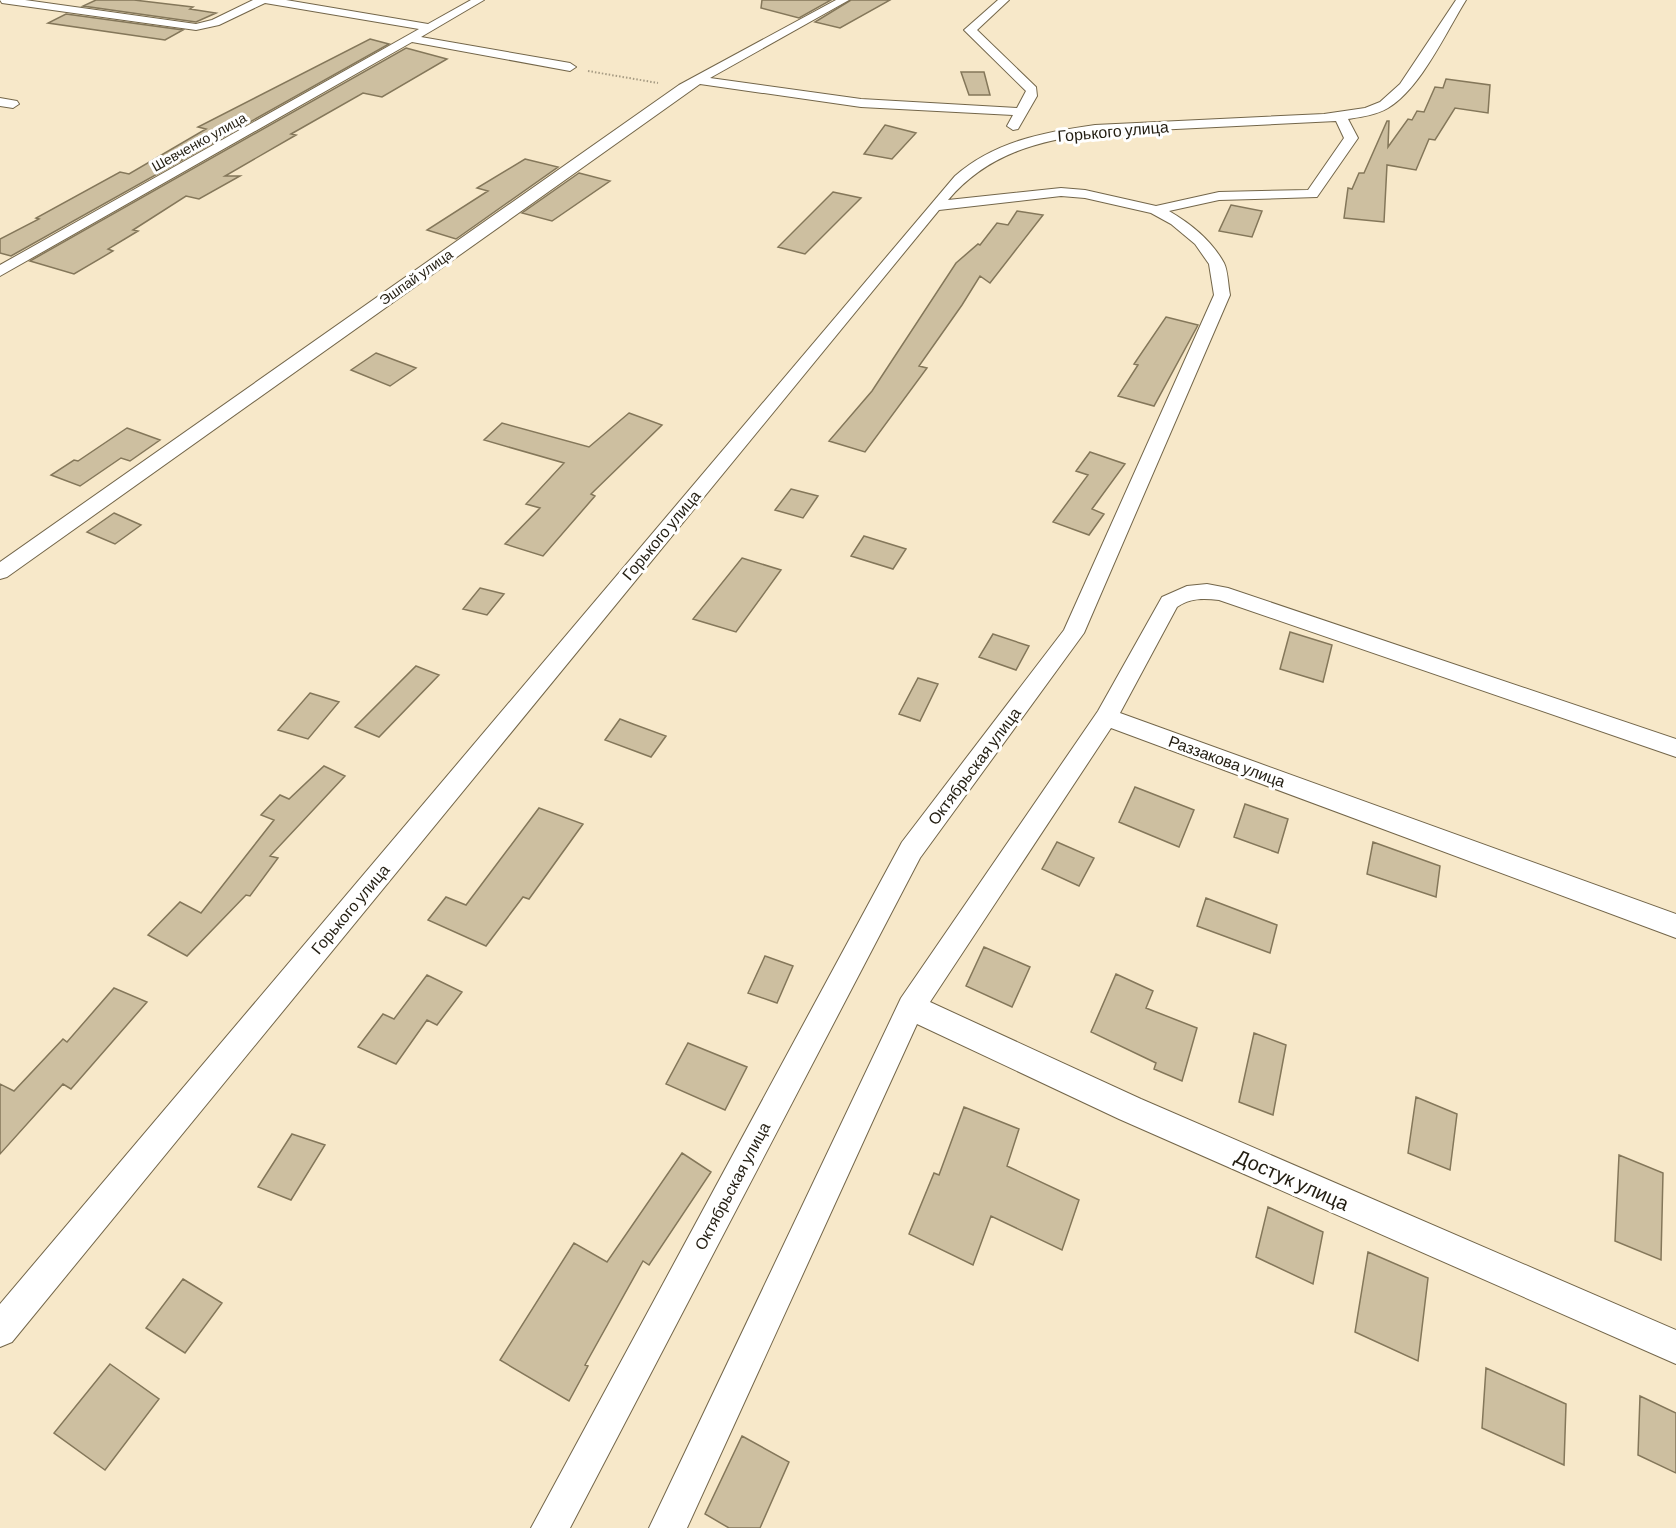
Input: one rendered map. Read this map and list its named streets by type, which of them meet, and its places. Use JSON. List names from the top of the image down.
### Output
{
  "streets": {
    "street": [
      "Горького улица",
      "Шевченко улица",
      "Эшпай улица",
      "Раззакова улица",
      "Октябрьская улица",
      "Достук улица"
    ]
  },
  "crossings": [
    ["Горького улица", "Октябрьская улица"]
  ]
}
